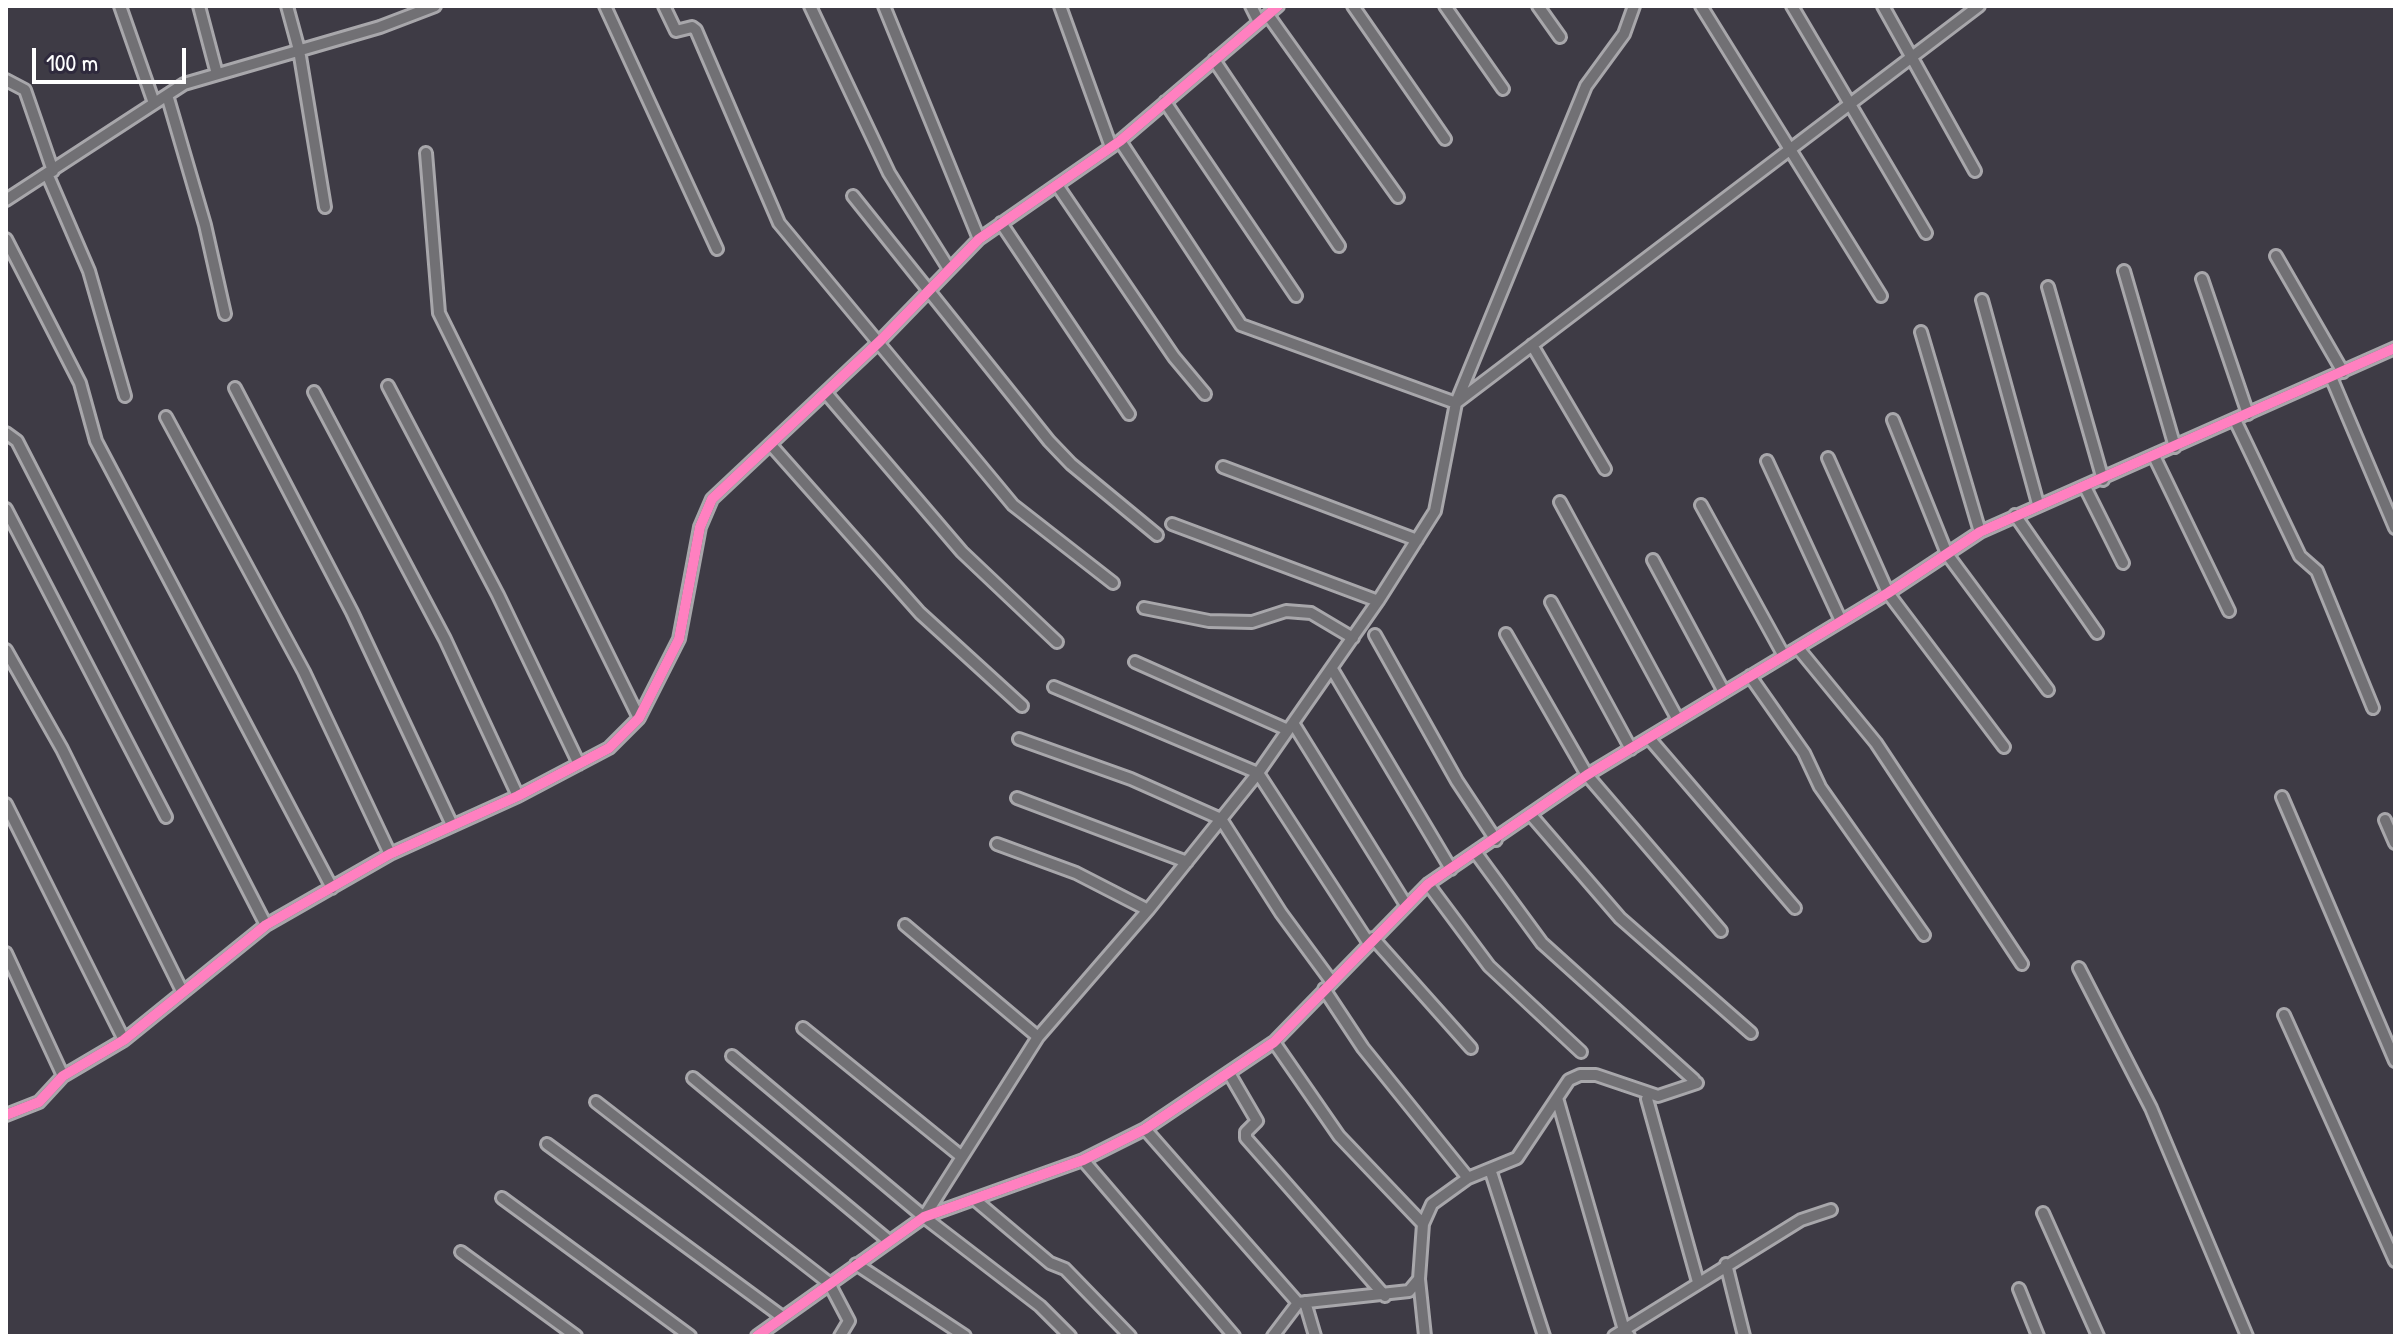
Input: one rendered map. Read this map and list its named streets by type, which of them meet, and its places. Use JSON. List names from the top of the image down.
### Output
{
  "scale_bar": "100 m"
}
